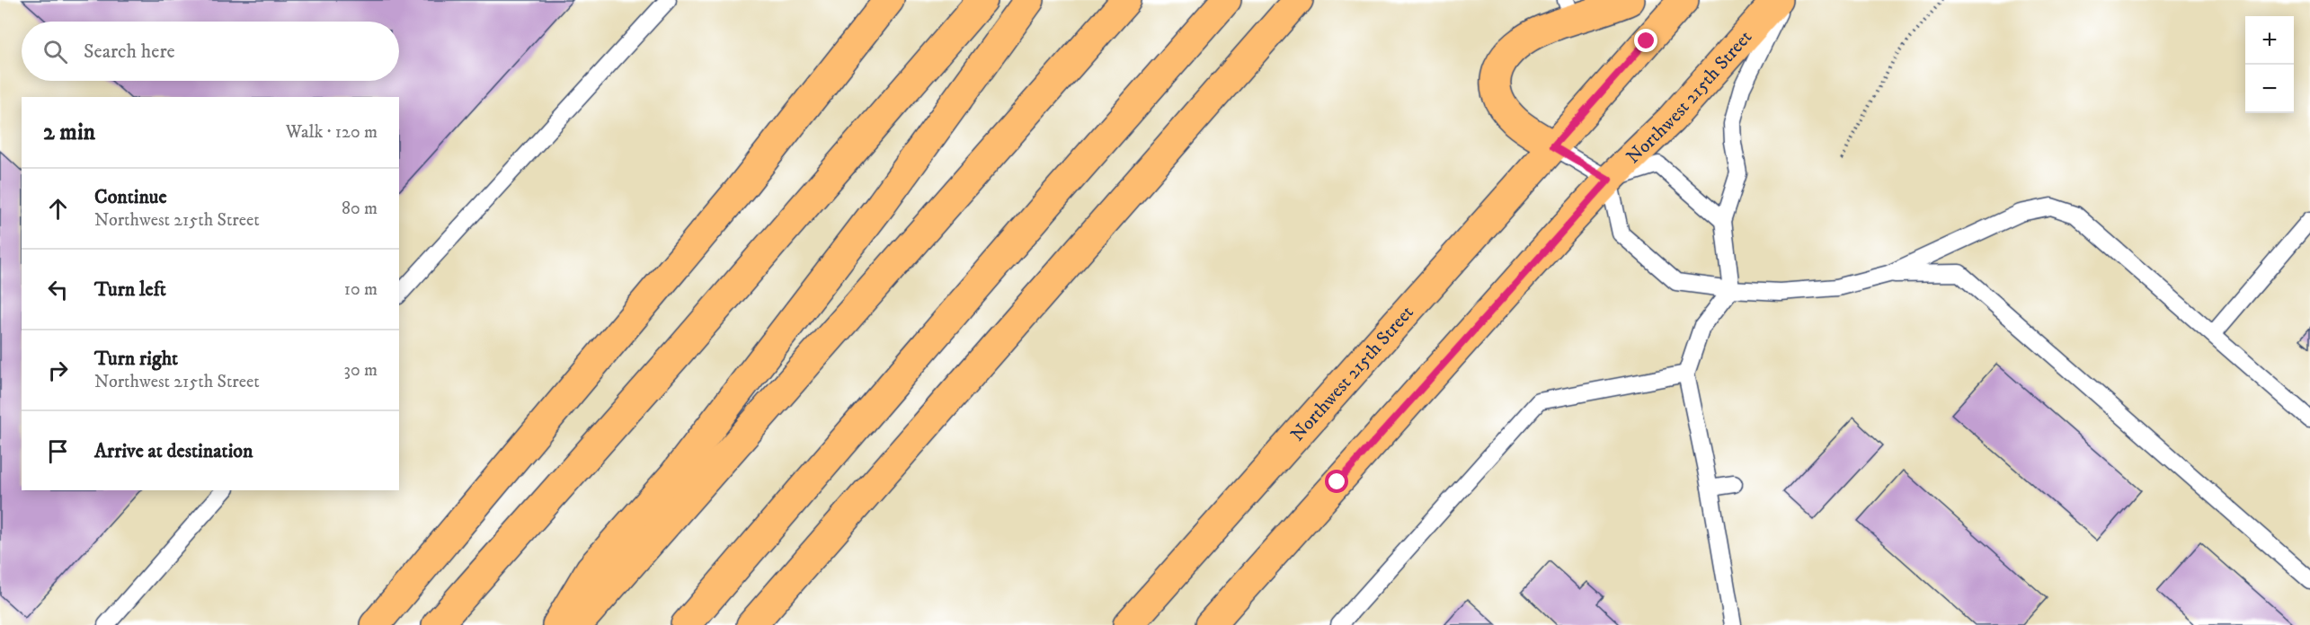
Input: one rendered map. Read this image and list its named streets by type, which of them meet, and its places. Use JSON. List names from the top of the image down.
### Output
{
  "streets": {
    "main road": ["Northwest 215th Street"]
  },
  "page": {
    "map_buttons": ["+", "−"],
    "search": "Search here",
    "heading": ["2 min", "Walk · 120 m"],
    "list": [
      ["Continue", "Northwest 215th Street", "80 m"],
      ["Turn left", "10 m"],
      ["Turn right", "Northwest 215th Street", "30 m"],
      "Arrive at destination"
    ]
  }
}
